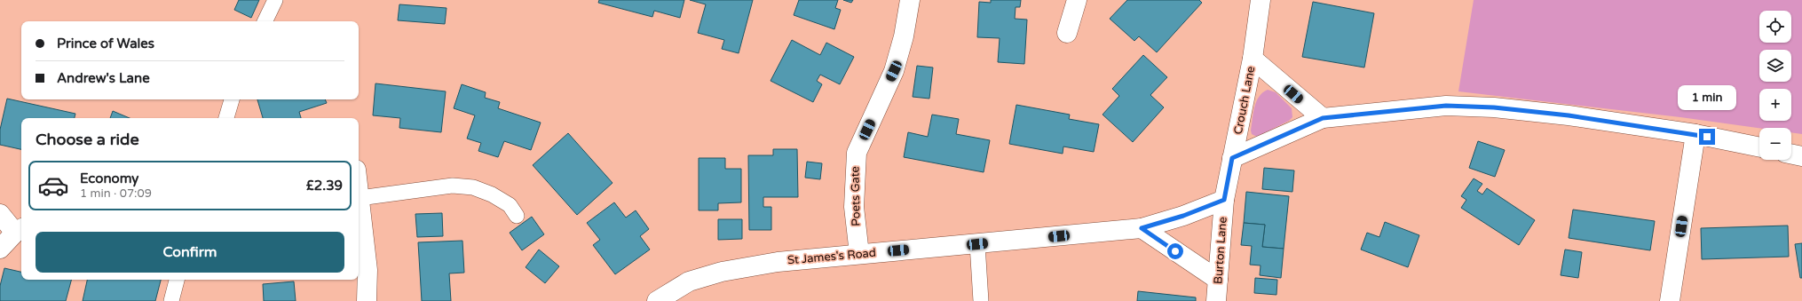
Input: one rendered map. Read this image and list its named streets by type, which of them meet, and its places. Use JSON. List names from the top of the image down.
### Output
{
  "streets": {
    "street": [
      "Crouch Lane",
      "Poets Gate",
      "Burton Lane",
      "St James's Road"
    ]
  },
  "crossings": [
    ["Crouch Lane", "Burton Lane"],
    ["Crouch Lane", "St James's Road"],
    ["Poets Gate", "St James's Road"],
    ["Burton Lane", "St James's Road"]
  ],
  "page": {
    "map_buttons": ["+", "−"],
    "banner": ["Prince of Wales", "Andrew's Lane"],
    "bubble": "1 min",
    "heading": "Choose a ride",
    "list": [
      {
        "name": "Economy",
        "note": "1 min · 07:09",
        "value": "£2.39"
      }
    ],
    "buttons": "Confirm"
  }
}
